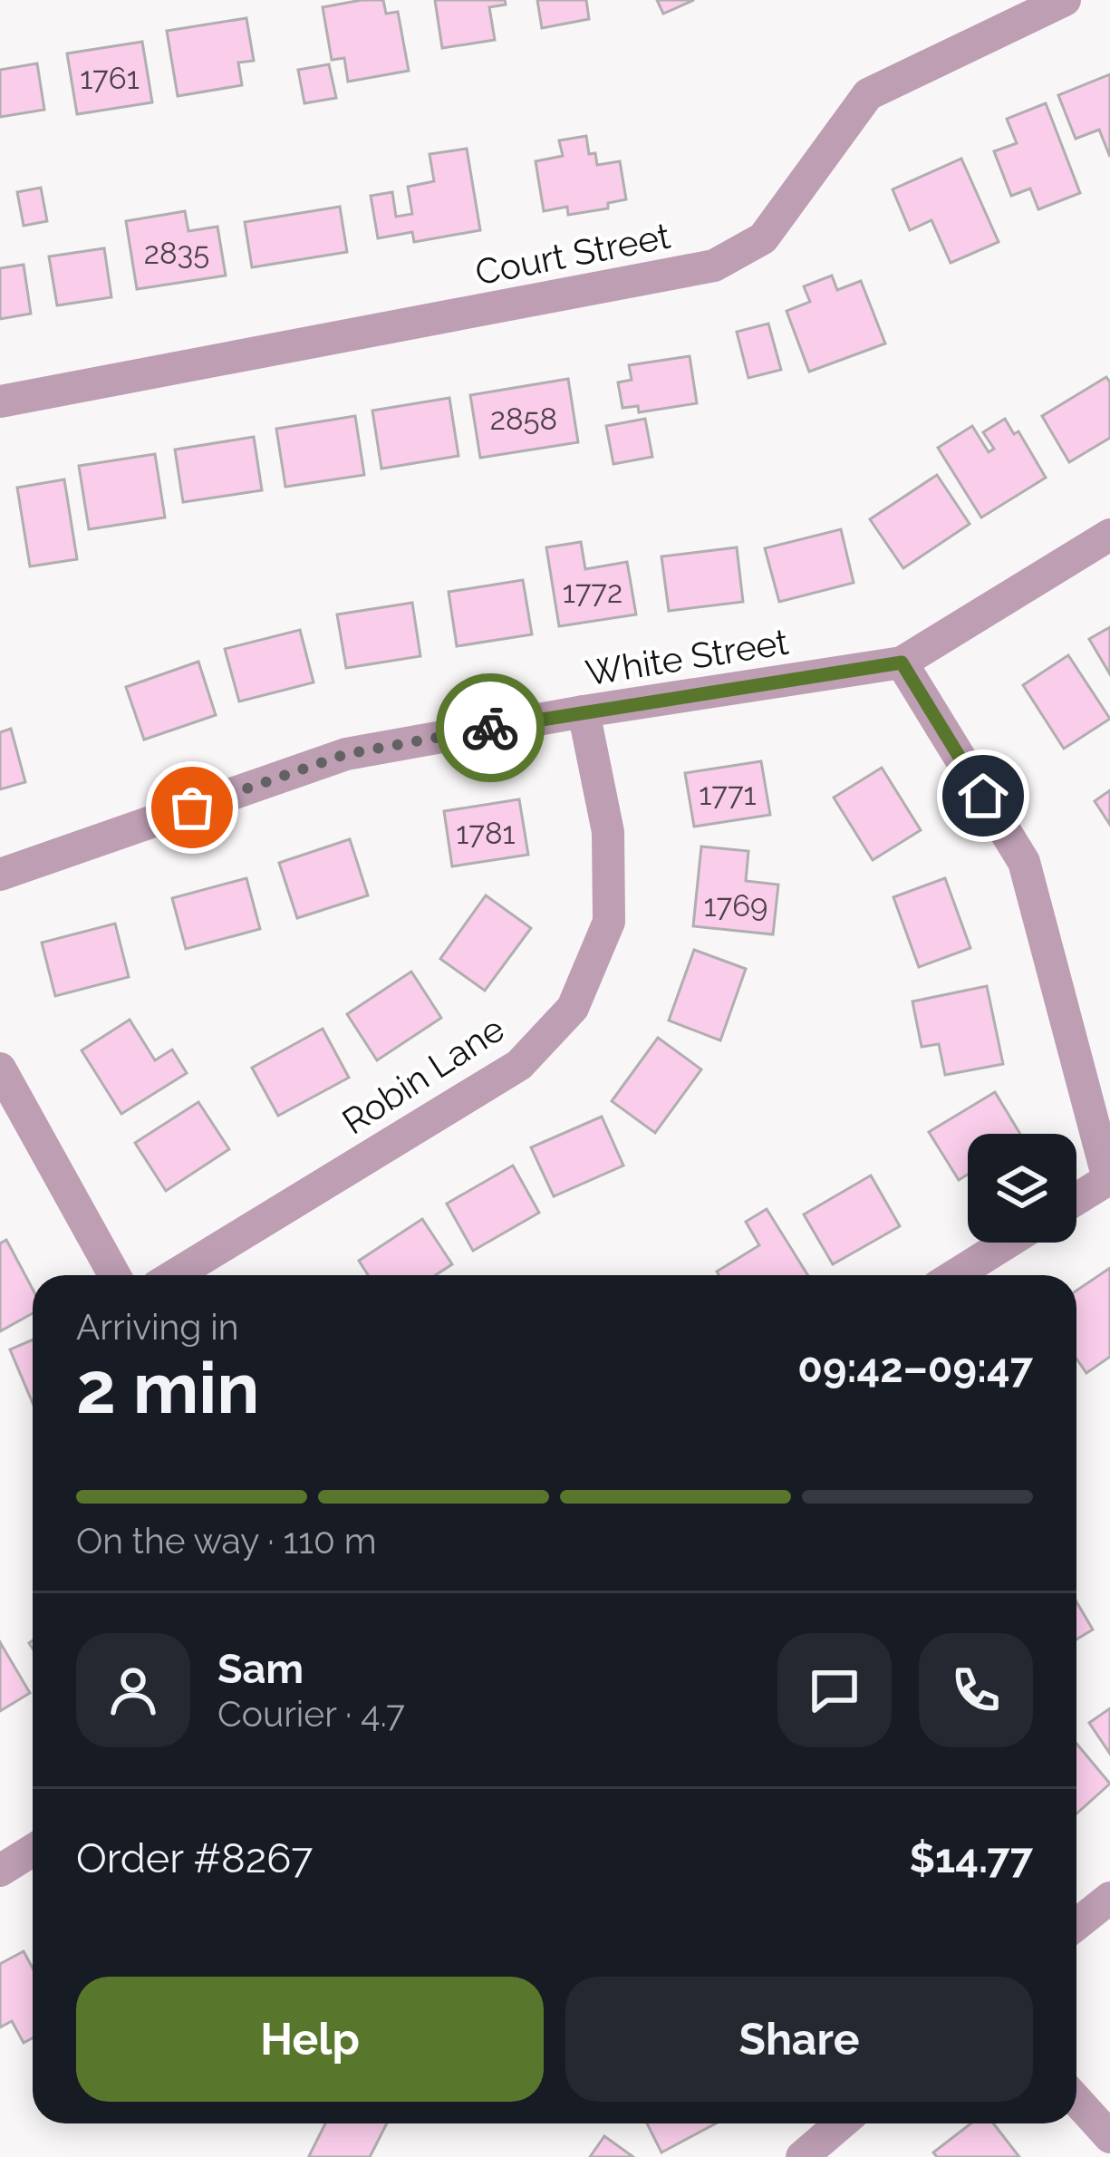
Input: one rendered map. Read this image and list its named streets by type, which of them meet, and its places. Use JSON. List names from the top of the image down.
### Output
{
  "streets": {
    "street": ["Court Street", "White Street", "Robin Lane"]
  },
  "crossings": [
    ["White Street", "Robin Lane"]
  ],
  "house_numbers": [
    "1761",
    "2835",
    "2858",
    "1772",
    "1771",
    "1781",
    "1769"
  ],
  "page": {
    "heading": ["2 min", "Arriving in", "09:42–09:47"],
    "panel": [
      "Sam",
      "Courier · 4.7",
      "Order #8267",
      "$14.77"
    ],
    "bar": "On the way · 110 m",
    "buttons": ["Help", "Share"]
  }
}
